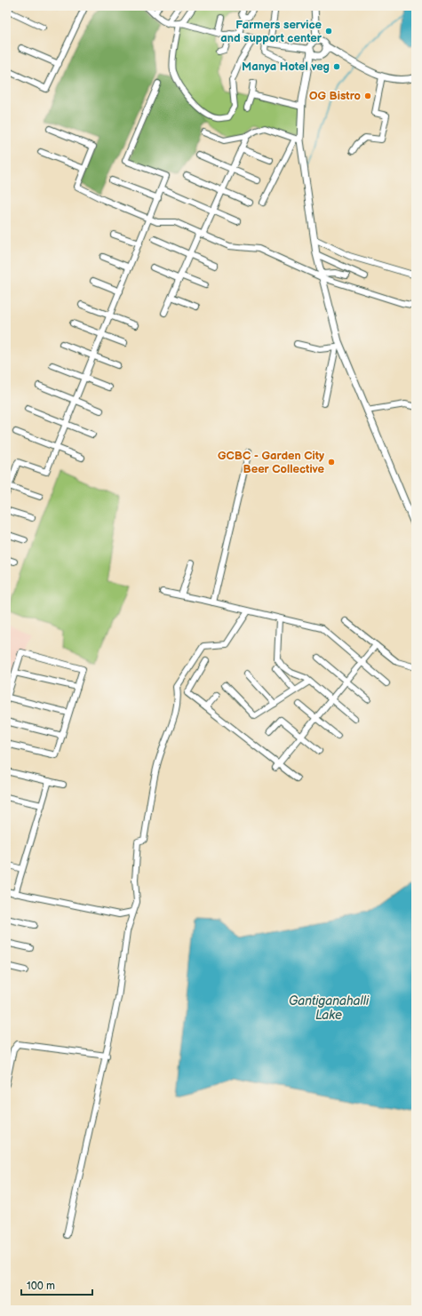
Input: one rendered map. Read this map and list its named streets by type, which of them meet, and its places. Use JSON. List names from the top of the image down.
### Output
{
  "water": ["Gantiganahalli Lake"],
  "places": [
    "Farmers service and support center",
    "Manya Hotel veg",
    "OG Bistro",
    "GCBC - Garden City Beer Collective"
  ],
  "scale_bar": "100 m"
}
